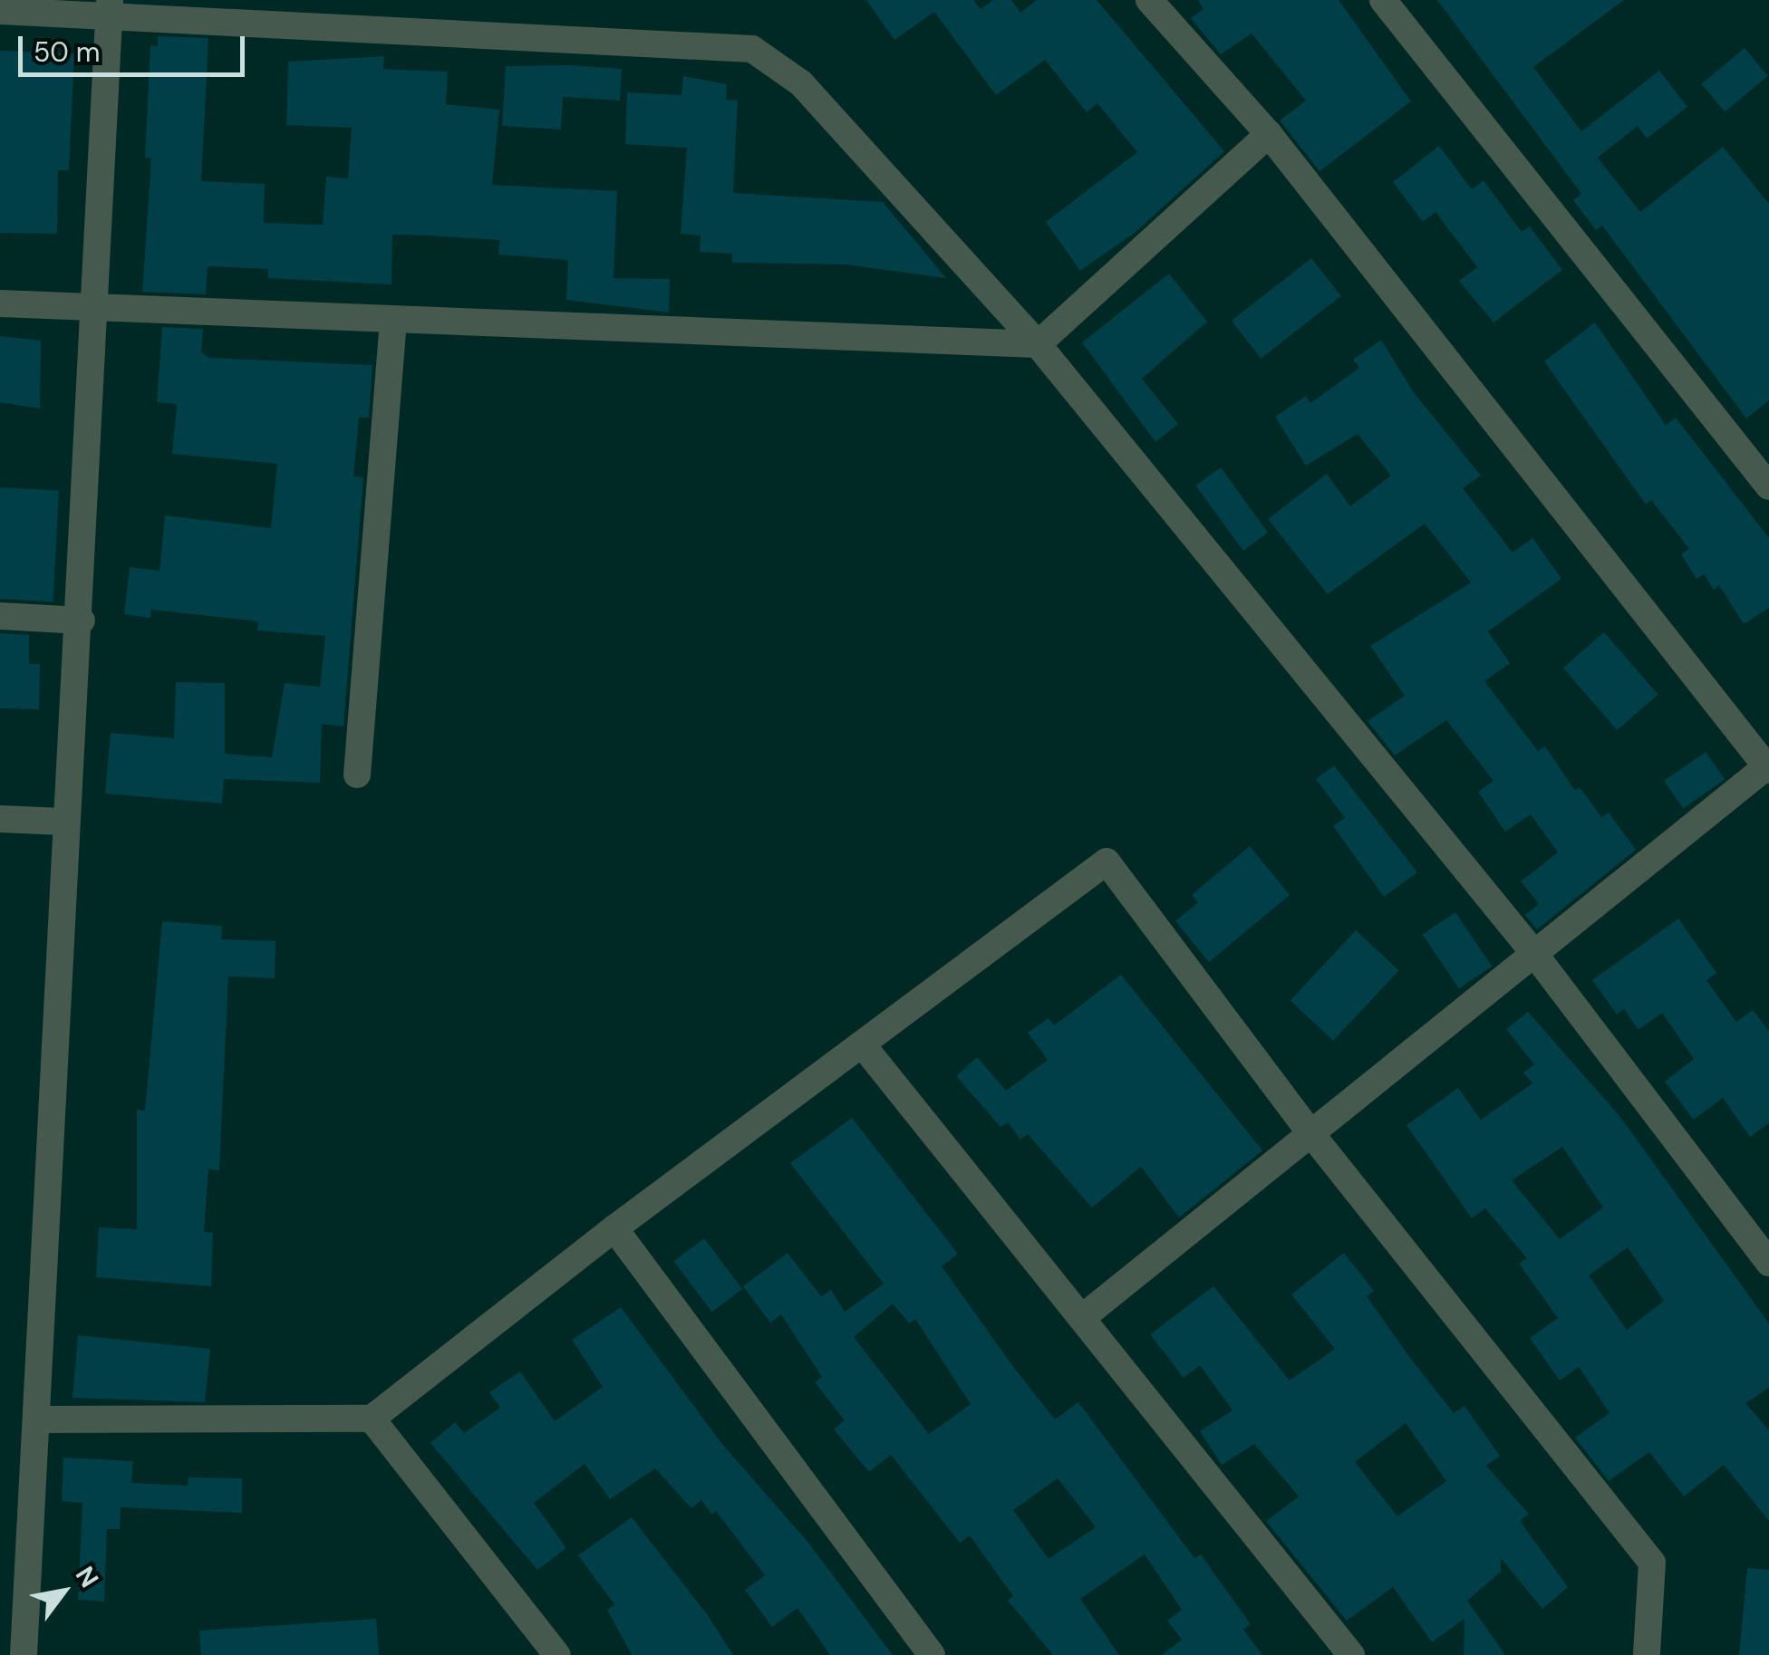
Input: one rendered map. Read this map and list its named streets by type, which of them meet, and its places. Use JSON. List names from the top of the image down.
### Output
{
  "scale_bar": "50 m",
  "north": "top right"
}
